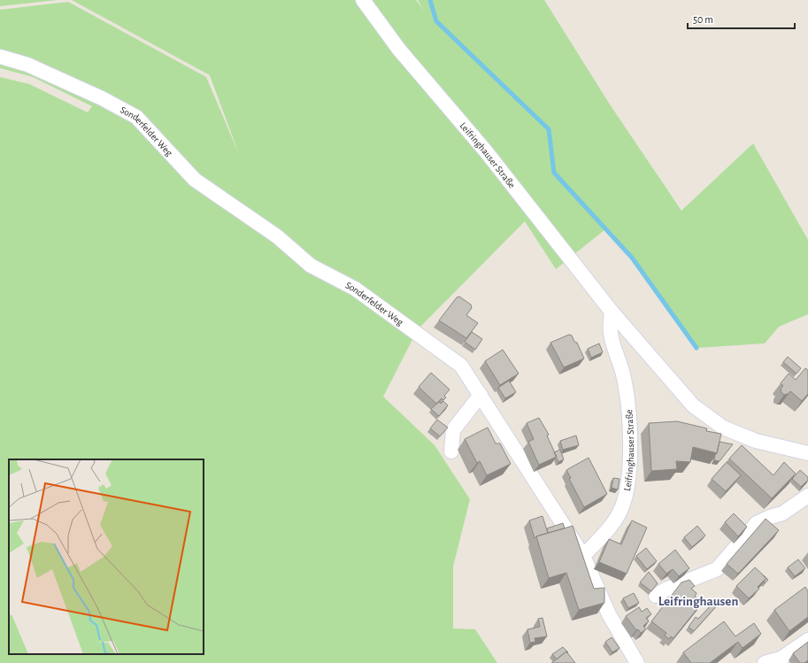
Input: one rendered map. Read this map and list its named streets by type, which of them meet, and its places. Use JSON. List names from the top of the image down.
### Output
{
  "streets": {
    "street": ["Sonderfelder Weg", "Leifringhauser Straße"]
  },
  "crossings": [
    ["Sonderfelder Weg", "Leifringhauser Straße"]
  ],
  "districts": ["Leifringhausen"],
  "scale_bar": "50 m"
}
